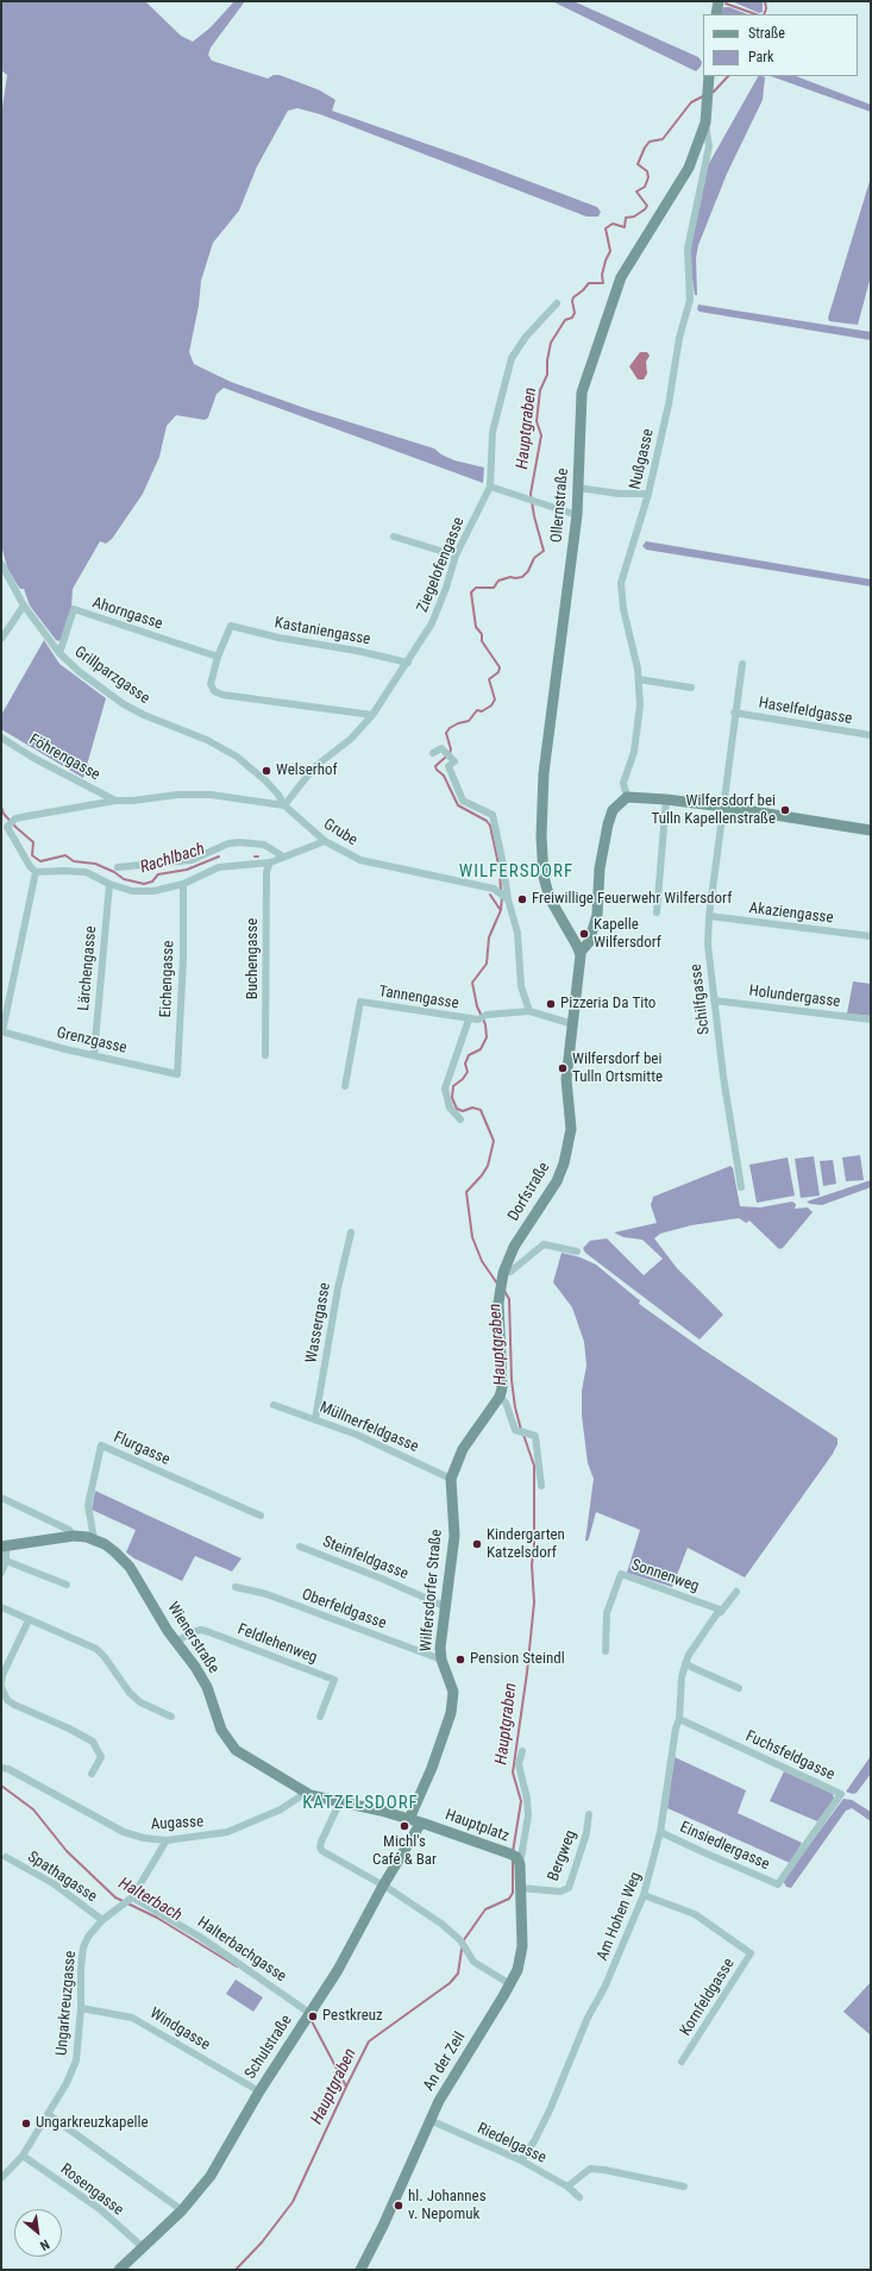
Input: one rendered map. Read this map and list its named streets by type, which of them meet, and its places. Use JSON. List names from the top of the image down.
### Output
{
  "streets": {
    "street": [
      "Nußgasse",
      "Ollernstraße",
      "Ziegelofengasse",
      "Ahorngasse",
      "Kastaniengasse",
      "Grillparzgasse",
      "Haselfeldgasse",
      "Föhrengasse",
      "Grube",
      "Akaziengasse",
      "Buchengasse",
      "Lärchengasse",
      "Eichengasse",
      "Holundergasse",
      "Tannengasse",
      "Schilfgasse",
      "Grenzgasse",
      "Dorfstraße",
      "Wassergasse",
      "Müllnerfeldgasse",
      "Flurgasse",
      "Steinfeldgasse",
      "Sonnenweg",
      "Wilfersdorfer Straße",
      "Oberfeldgasse",
      "Wienerstraße",
      "Feldlehenweg",
      "Fuchsfeldgasse",
      "Augasse",
      "Hauptplatz",
      "Einsiedlergasse",
      "Bergweg",
      "Spathagasse",
      "Am Hohen Weg",
      "Halterbachgasse",
      "Kornfeldgasse",
      "Ungarkreuzgasse",
      "Windgasse",
      "Schulstraße",
      "An der Zeil",
      "Riedelgasse",
      "Rosengasse"
    ]
  },
  "crossings": [
    ["Nußgasse", "Ollernstraße"],
    ["Ollernstraße", "Dorfstraße"],
    ["Ziegelofengasse", "Kastaniengasse"],
    ["Ziegelofengasse", "Grillparzgasse"],
    ["Ziegelofengasse", "Grube"],
    ["Ahorngasse", "Kastaniengasse"],
    ["Ahorngasse", "Grillparzgasse"],
    ["Grillparzgasse", "Grube"],
    ["Haselfeldgasse", "Schilfgasse"],
    ["Akaziengasse", "Schilfgasse"],
    ["Lärchengasse", "Grenzgasse"],
    ["Eichengasse", "Grenzgasse"],
    ["Holundergasse", "Schilfgasse"],
    ["Dorfstraße", "Wilfersdorfer Straße"],
    ["Wassergasse", "Müllnerfeldgasse"],
    ["Müllnerfeldgasse", "Wilfersdorfer Straße"],
    ["Flurgasse", "Wienerstraße"],
    ["Steinfeldgasse", "Wilfersdorfer Straße"],
    ["Sonnenweg", "Am Hohen Weg"],
    ["Wilfersdorfer Straße", "Oberfeldgasse"],
    ["Wilfersdorfer Straße", "Wienerstraße"],
    ["Wienerstraße", "Feldlehenweg"],
    ["Wienerstraße", "Augasse"],
    ["Wienerstraße", "Hauptplatz"],
    ["Wienerstraße", "Schulstraße"],
    ["Fuchsfeldgasse", "Einsiedlergasse"],
    ["Fuchsfeldgasse", "Am Hohen Weg"],
    ["Augasse", "Ungarkreuzgasse"],
    ["Hauptplatz", "Schulstraße"],
    ["Hauptplatz", "An der Zeil"],
    ["Einsiedlergasse", "Am Hohen Weg"],
    ["Bergweg", "An der Zeil"],
    ["Spathagasse", "Ungarkreuzgasse"],
    ["Am Hohen Weg", "Kornfeldgasse"],
    ["Am Hohen Weg", "Riedelgasse"],
    ["Halterbachgasse", "Ungarkreuzgasse"],
    ["Halterbachgasse", "Schulstraße"],
    ["Ungarkreuzgasse", "Windgasse"],
    ["Ungarkreuzgasse", "Rosengasse"],
    ["Windgasse", "Schulstraße"],
    ["Schulstraße", "Rosengasse"],
    ["An der Zeil", "Riedelgasse"]
  ],
  "districts": ["WILFERSDORF", "KATZELSDORF"],
  "water": ["Hauptgraben", "Rachlbach", "Halterbach"],
  "places": [
    "Welserhof",
    "Wilfersdorf bei Tulln Kapellenstraße",
    "Freiwillige Feuerwehr Wilfersdorf",
    "Kapelle Wilfersdorf",
    "Pizzeria Da Tito",
    "Wilfersdorf bei Tulln Ortsmitte",
    "Kindergarten Katzelsdorf",
    "Pension Steindl",
    "Michl's Café & Bar",
    "Pestkreuz",
    "Ungarkreuzkapelle",
    "hl. Johannes v. Nepomuk"
  ],
  "legend": ["Straße", "Park"],
  "north": "bottom right"
}
